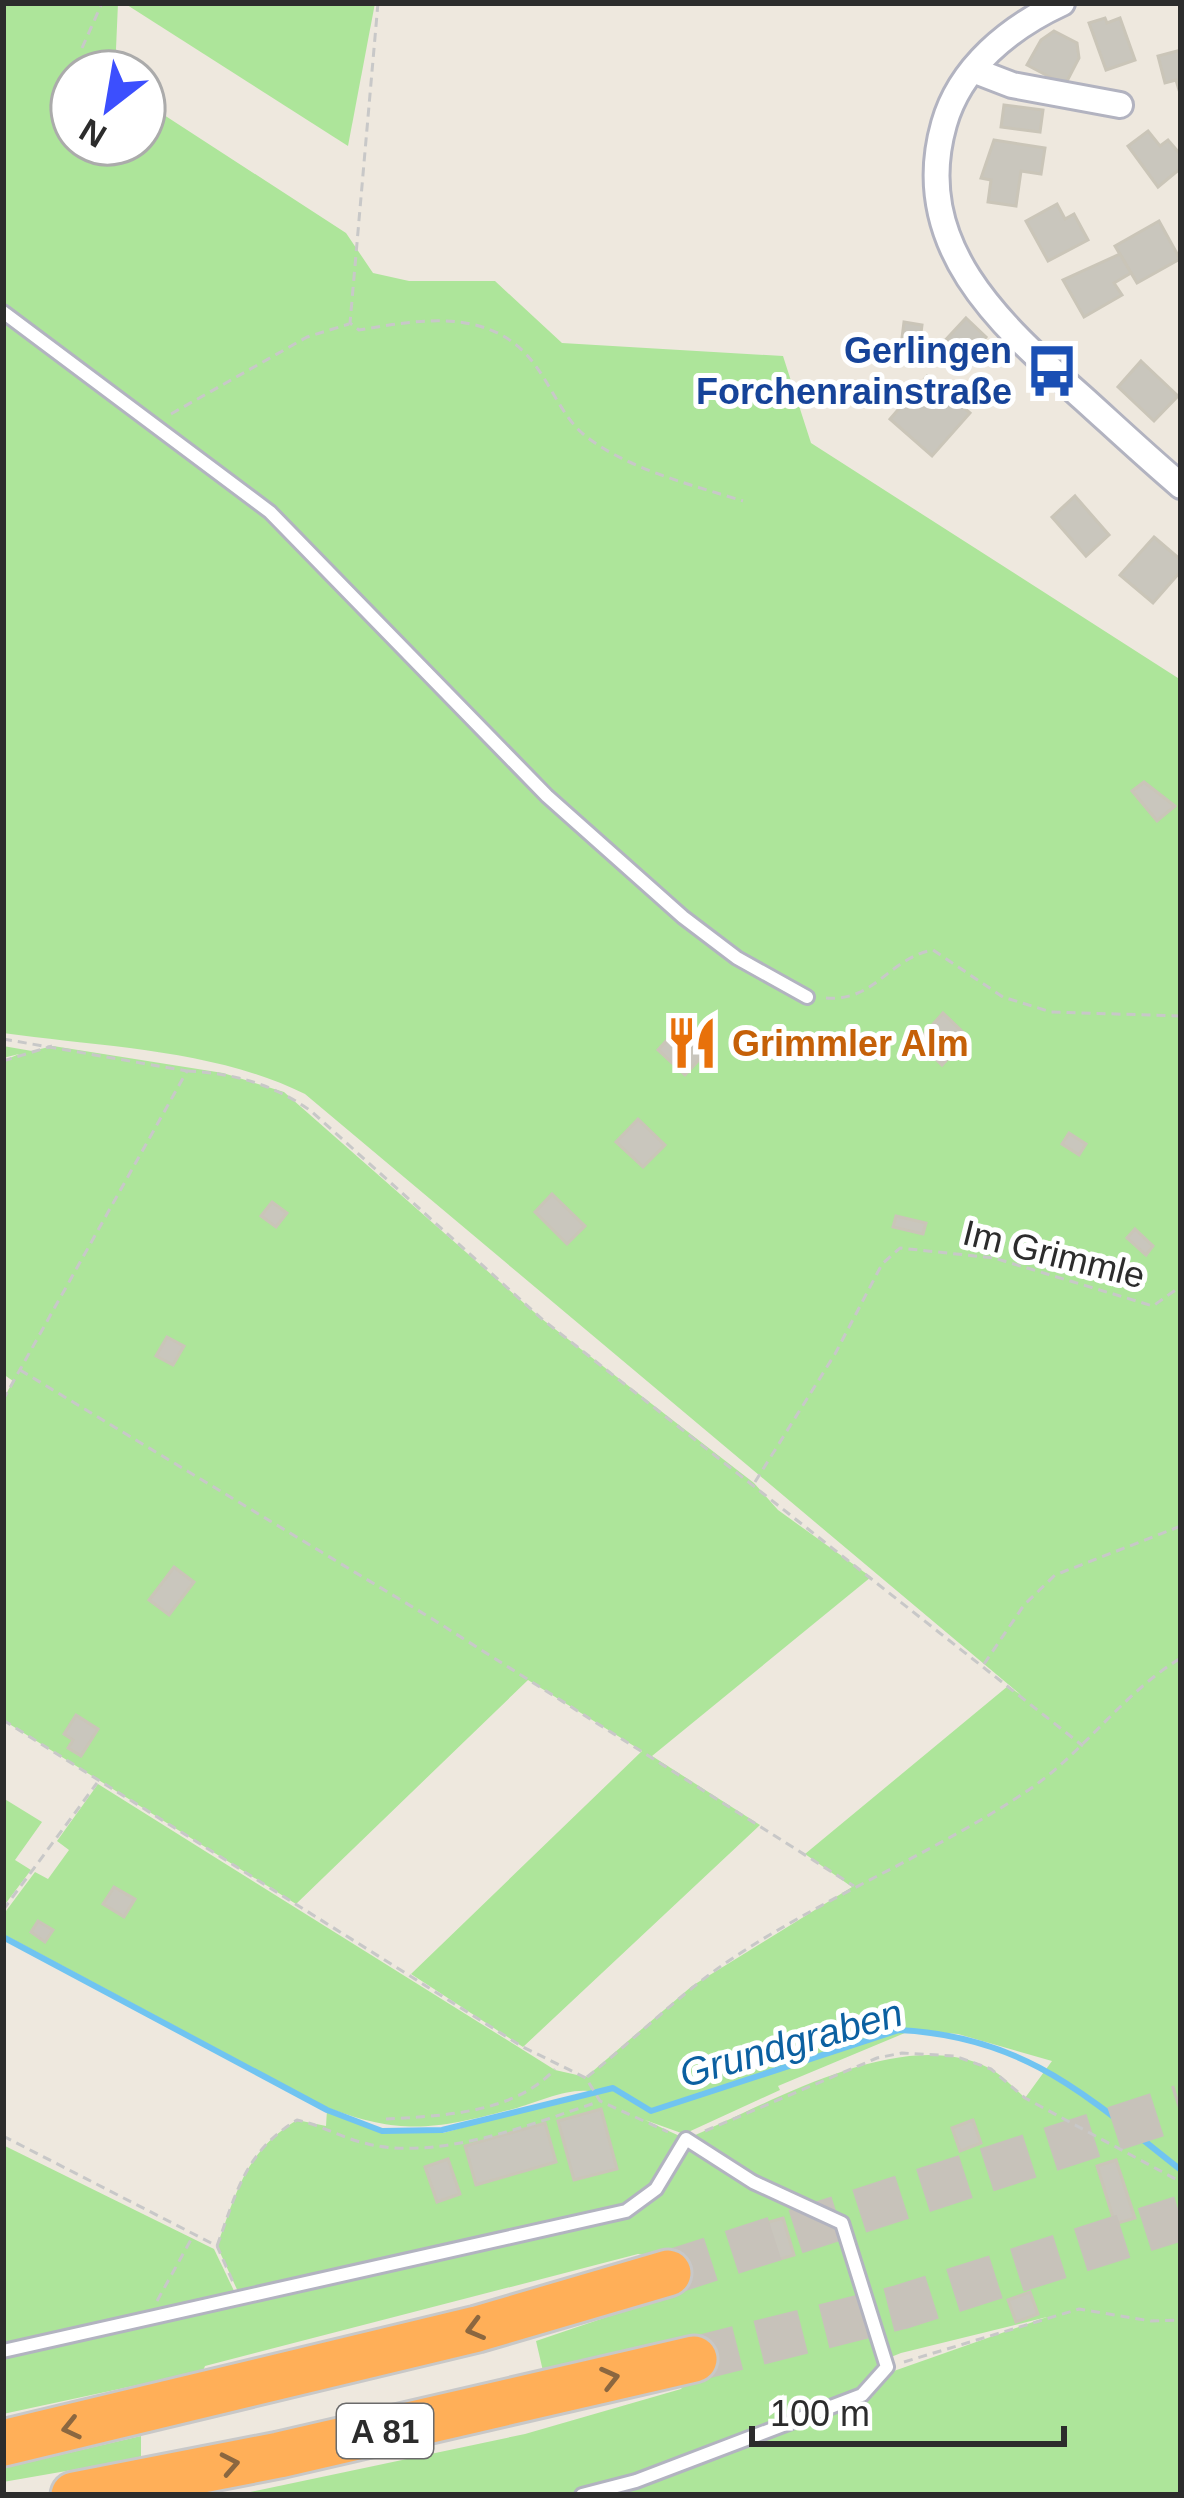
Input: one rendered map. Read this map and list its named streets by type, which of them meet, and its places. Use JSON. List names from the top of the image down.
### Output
{
  "streets": {
    "highway": ["A 81"],
    "path": ["Im Grimmle"]
  },
  "water": ["Grundgraben"],
  "places": {
    "bus stop": ["Gerlingen Forchenrainstraße"],
    "restaurant": ["Grimmler Alm"]
  },
  "scale_bar": "100 m",
  "north": "bottom left"
}
